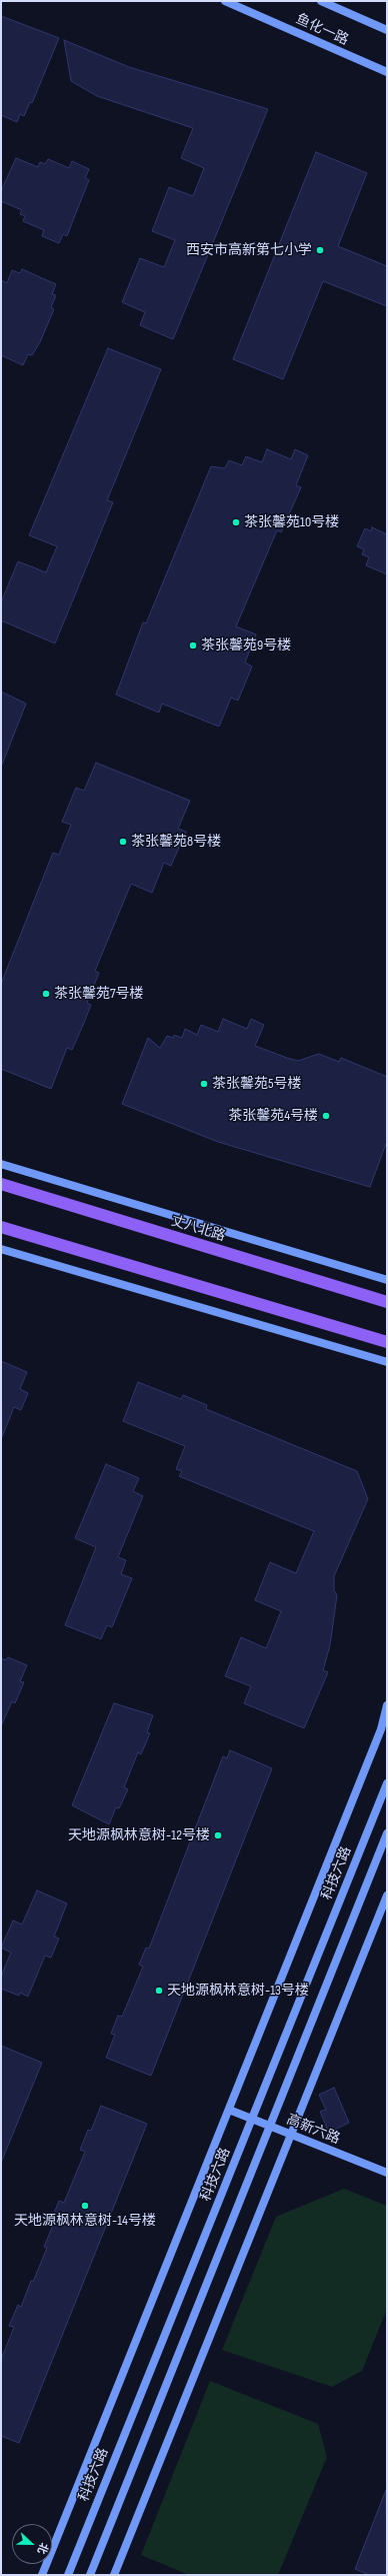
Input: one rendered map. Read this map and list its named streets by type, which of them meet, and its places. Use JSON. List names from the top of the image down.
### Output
{
  "streets": {
    "main road": [
      "鱼化一路",
      "丈八北路",
      "科技六路",
      "高新六路"
    ]
  },
  "crossings": [
    ["科技六路", "高新六路"]
  ],
  "places": [
    "西安市高新第七小学",
    "茶张馨苑10号楼",
    "茶张馨苑9号楼",
    "茶张馨苑8号楼",
    "茶张馨苑7号楼",
    "茶张馨苑5号楼",
    "茶张馨苑4号楼",
    "天地源枫林意树-12号楼",
    "天地源枫林意树-13号楼",
    "天地源枫林意树-14号楼"
  ],
  "north": "right"
}
